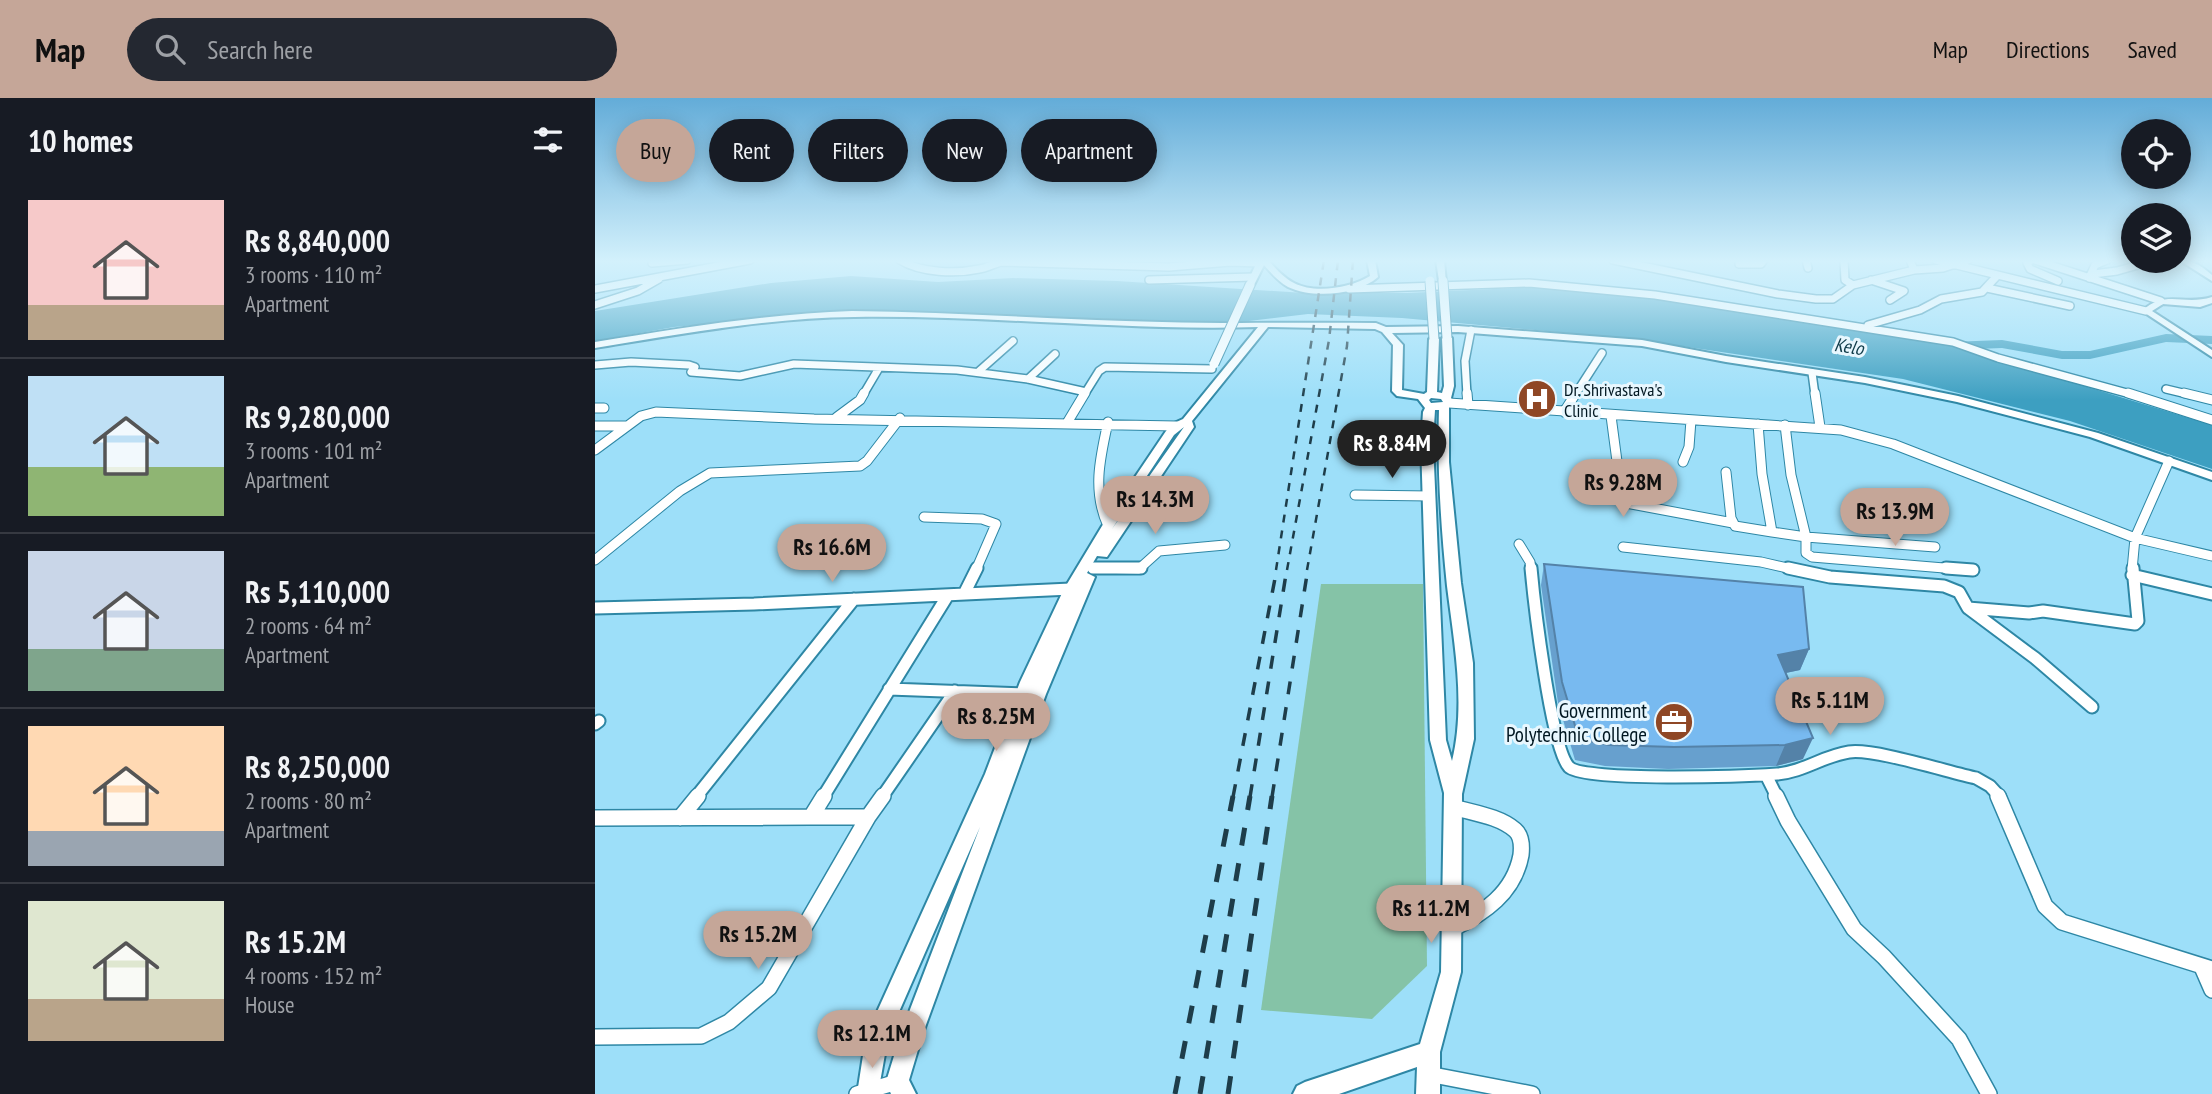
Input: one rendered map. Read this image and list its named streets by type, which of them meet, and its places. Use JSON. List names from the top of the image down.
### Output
{
  "water": ["Kelo"],
  "places": {
    "hospital": ["Dr. Shrivastava's Clinic"],
    "office": ["Government Polytechnic College"]
  },
  "page": {
    "header": "Map",
    "search": "Search here",
    "nav": ["Map", "Directions", "Saved"],
    "heading": "10 homes",
    "chip": [
      "Buy",
      "Rent",
      "Filters",
      "New",
      "Apartment"
    ],
    "list": [
      {
        "name": "Rs 8,840,000",
        "note": "3 rooms · 110 m² · Apartment"
      },
      {
        "name": "Rs 9,280,000",
        "note": "3 rooms · 101 m² · Apartment"
      },
      {
        "name": "Rs 5,110,000",
        "note": "2 rooms · 64 m² · Apartment"
      },
      {
        "name": "Rs 8,250,000",
        "note": "2 rooms · 80 m² · Apartment"
      },
      {
        "name": "Rs 15.2M",
        "note": "4 rooms · 152 m² · House"
      }
    ],
    "price": [
      "Rs 8.84M",
      "Rs 9.28M",
      "Rs 14.3M",
      "Rs 13.9M",
      "Rs 16.6M",
      "Rs 5.11M",
      "Rs 8.25M",
      "Rs 11.2M",
      "Rs 15.2M",
      "Rs 12.1M"
    ]
  }
}
